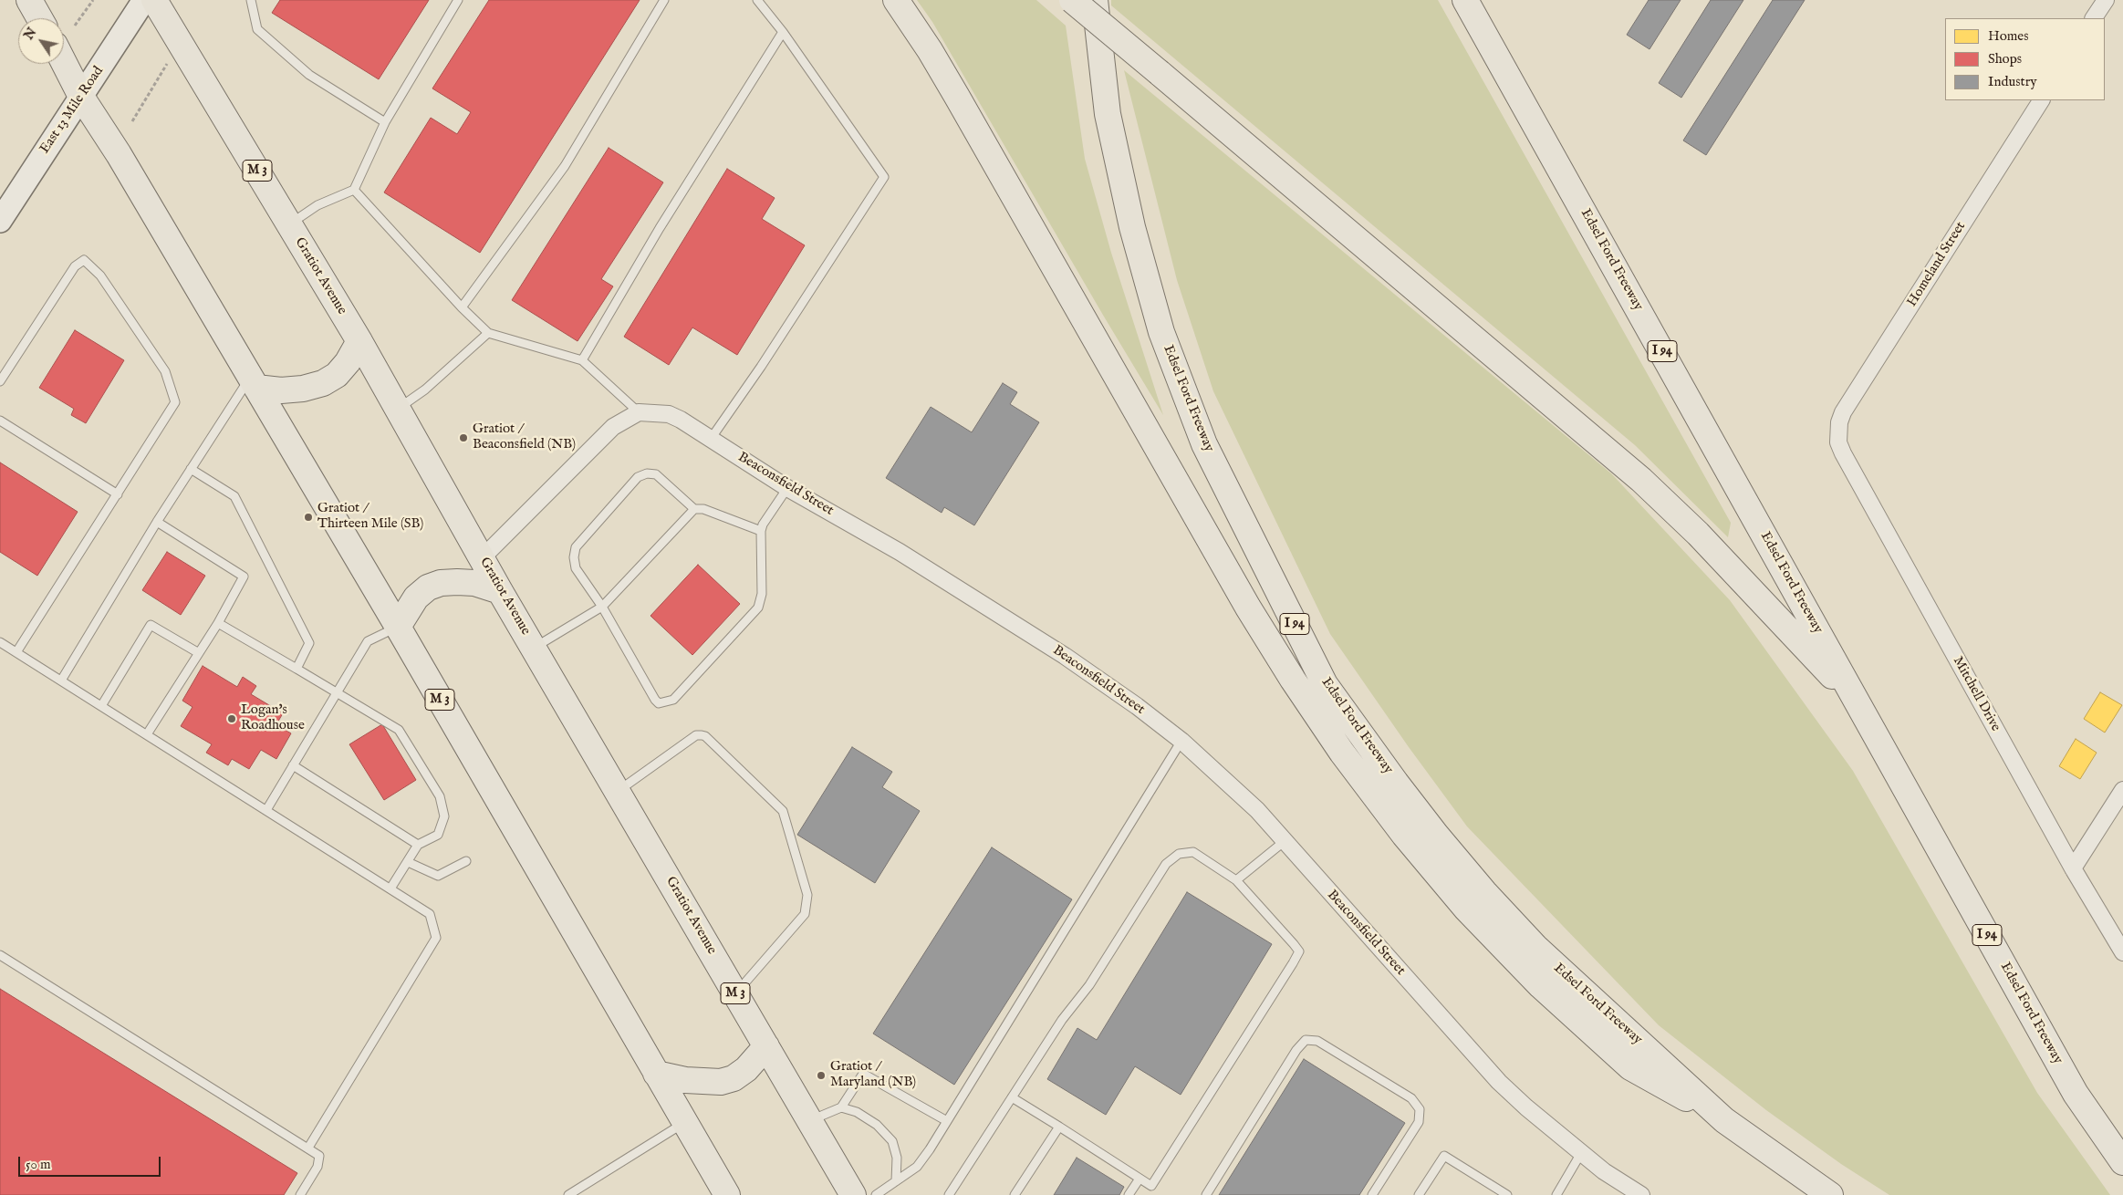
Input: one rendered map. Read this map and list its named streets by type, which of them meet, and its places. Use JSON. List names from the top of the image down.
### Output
{
  "streets": {
    "main road": [
      "East 13 Mile Road",
      "M 3",
      "Edsel Ford Freeway",
      "Gratiot Avenue",
      "I 94"
    ],
    "street": ["Homeland Street", "Beaconsfield Street", "Mitchell Drive"]
  },
  "crossings": [
    ["East 13 Mile Road", "M 3"],
    ["Homeland Street", "Mitchell Drive"]
  ],
  "places": [
    "Gratiot / Beaconsfield (NB)",
    "Gratiot / Thirteen Mile (SB)",
    "Logan's Roadhouse",
    "Gratiot / Maryland (NB)"
  ],
  "legend": ["Homes", "Shops", "Industry"],
  "scale_bar": "50 m",
  "north": "top left"
}
